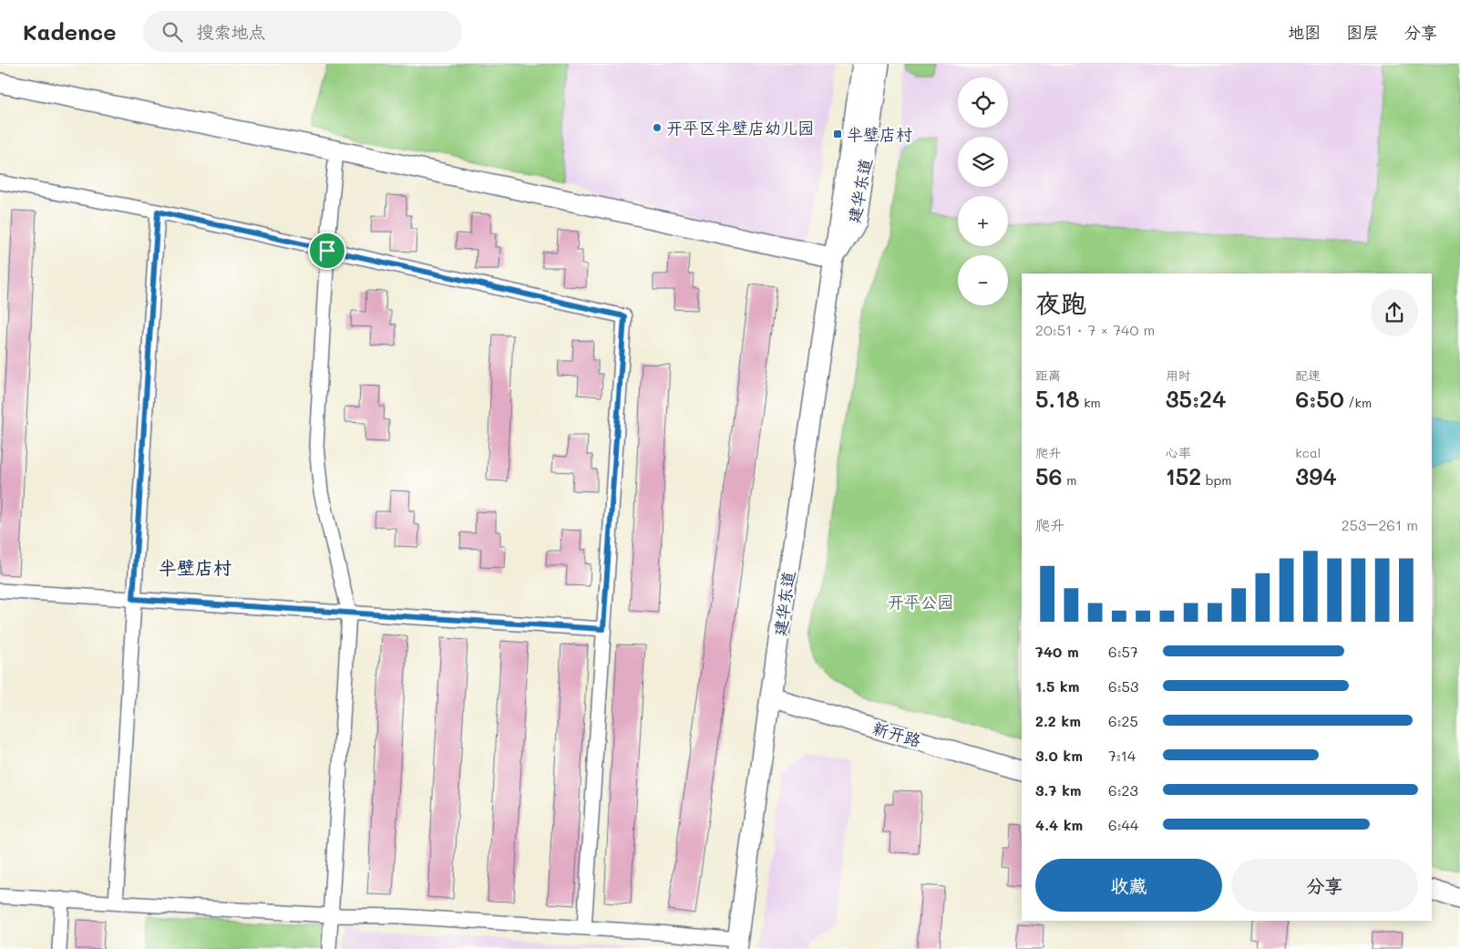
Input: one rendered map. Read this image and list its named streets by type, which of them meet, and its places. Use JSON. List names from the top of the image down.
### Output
{
  "streets": {
    "main road": ["建华东道", "新开路"]
  },
  "crossings": [
    ["建华东道", "新开路"]
  ],
  "districts": ["半壁店村"],
  "parks": ["开平公园"],
  "places": {
    "other": ["开平区半壁店幼儿园"],
    "transit": ["半壁店村"]
  },
  "page": {
    "header": "Kadence",
    "search": "搜索地点",
    "nav": ["地图", "图层", "分享"],
    "map_buttons": ["+", "−"],
    "heading": ["夜跑", "20:51 · 7 × 740 m"],
    "stats": [
      ["距离", "5.18 km"],
      ["用时", "35:24"],
      ["配速", "6:50 /km"],
      ["爬升", "56 m"],
      ["心率", "152 bpm"],
      ["kcal", "394"]
    ],
    "chart": ["爬升", "253–261 m"],
    "list": [
      {
        "name": "740 m",
        "note": "6:57"
      },
      {
        "name": "1.5 km",
        "note": "6:53"
      },
      {
        "name": "2.2 km",
        "note": "6:25"
      },
      {
        "name": "3.0 km",
        "note": "7:14"
      },
      {
        "name": "3.7 km",
        "note": "6:23"
      },
      {
        "name": "4.4 km",
        "note": "6:44"
      }
    ],
    "buttons": ["收藏", "分享"]
  }
}
